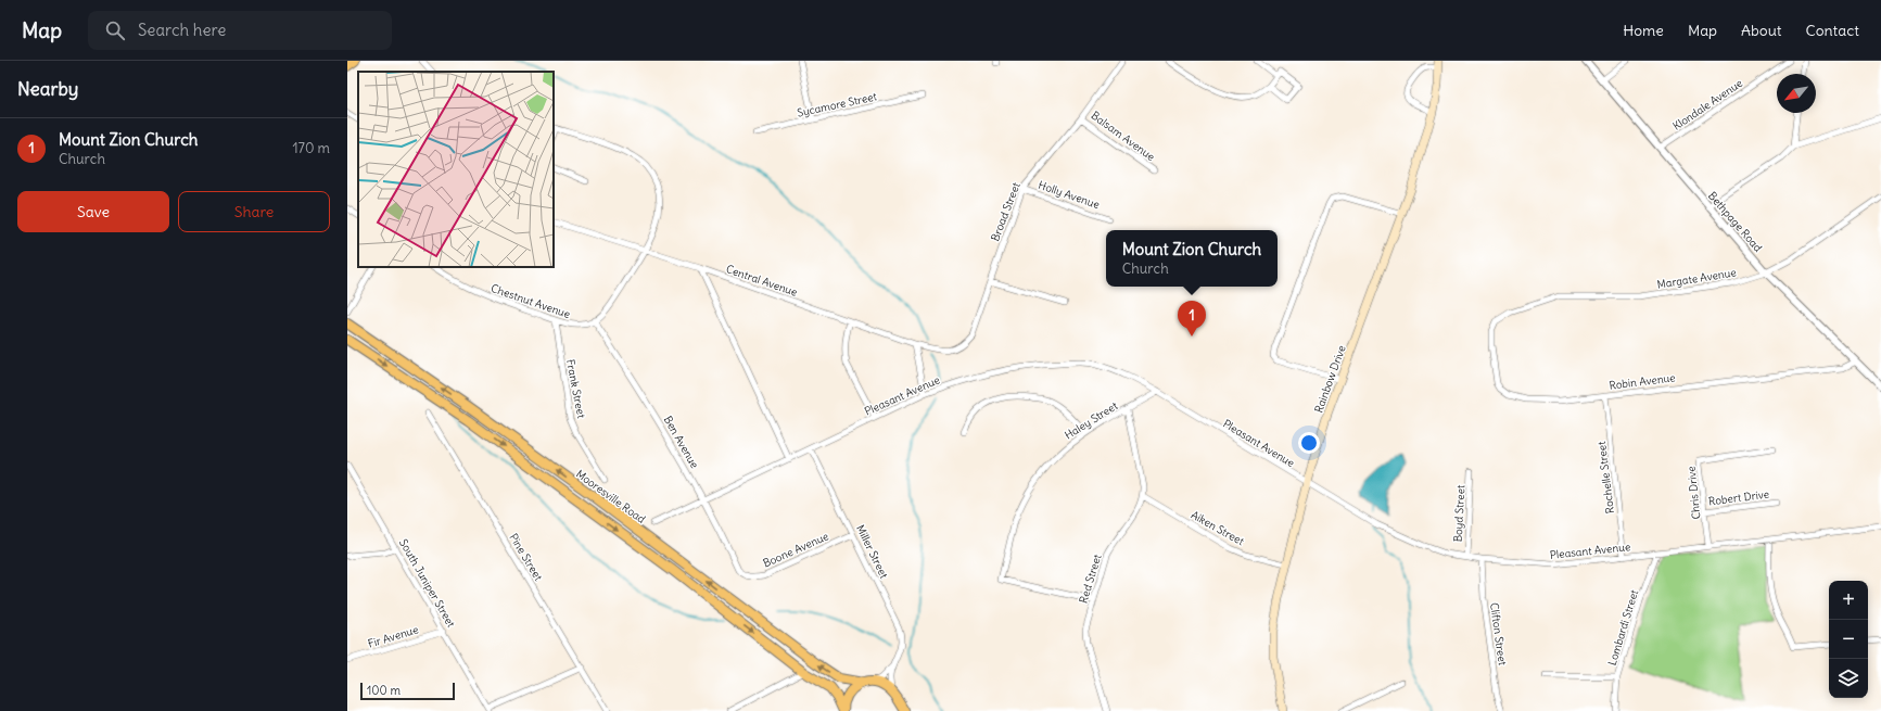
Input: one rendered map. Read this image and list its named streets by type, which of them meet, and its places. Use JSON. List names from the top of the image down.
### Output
{
  "streets": {
    "main road": ["Rainbow Drive", "Mooresville Road"],
    "street": [
      "Sycamore Street",
      "Klondale Avenue",
      "Balsam Avenue",
      "Holly Avenue",
      "Broad Street",
      "Bethpage Road",
      "Margate Avenue",
      "Central Avenue",
      "Chestnut Avenue",
      "Robin Avenue",
      "Frank Street",
      "Pleasant Avenue",
      "Haley Street",
      "Ben Avenue",
      "Rochelle Street",
      "Chris Drive",
      "Robert Drive",
      "Boyd Street",
      "Aiken Street",
      "Boone Avenue",
      "Miller Street",
      "Pine Street",
      "Red Street",
      "South Juniper Street",
      "Lombardi Street",
      "Clifton Street",
      "Fir Avenue"
    ]
  },
  "crossings": [
    ["Klondale Avenue", "Bethpage Road"],
    ["Balsam Avenue", "Broad Street"],
    ["Holly Avenue", "Broad Street"],
    ["Broad Street", "Central Avenue"],
    ["Bethpage Road", "Margate Avenue"],
    ["Bethpage Road", "Robin Avenue"],
    ["Margate Avenue", "Robin Avenue"],
    ["Chestnut Avenue", "Frank Street"],
    ["Chestnut Avenue", "Ben Avenue"],
    ["Rainbow Drive", "Pleasant Avenue"],
    ["Rainbow Drive", "Aiken Street"],
    ["Robin Avenue", "Rochelle Street"],
    ["Pleasant Avenue", "Haley Street"],
    ["Pleasant Avenue", "Ben Avenue"],
    ["Pleasant Avenue", "Rochelle Street"],
    ["Pleasant Avenue", "Chris Drive"],
    ["Pleasant Avenue", "Boyd Street"],
    ["Pleasant Avenue", "Miller Street"],
    ["Pleasant Avenue", "Lombardi Street"],
    ["Pleasant Avenue", "Clifton Street"],
    ["Haley Street", "Red Street"],
    ["Ben Avenue", "Boone Avenue"],
    ["Chris Drive", "Robert Drive"],
    ["Mooresville Road", "Miller Street"],
    ["Aiken Street", "Red Street"],
    ["Boone Avenue", "Miller Street"],
    ["South Juniper Street", "Fir Avenue"]
  ],
  "scale_bar": "100 m",
  "north": "bottom left",
  "page": {
    "header": "Map",
    "search": "Search here",
    "nav": [
      "Home",
      "Map",
      "About",
      "Contact"
    ],
    "heading": "Nearby",
    "list": [
      {
        "mark": "1",
        "name": "Mount Zion Church",
        "note": "Church",
        "value": "170 m"
      }
    ],
    "buttons": ["Save", "Share"],
    "popup": ["Mount Zion Church", "Church"],
    "pins": "1",
    "map_buttons": ["+", "−"],
    "scale": "100 m"
  }
}
